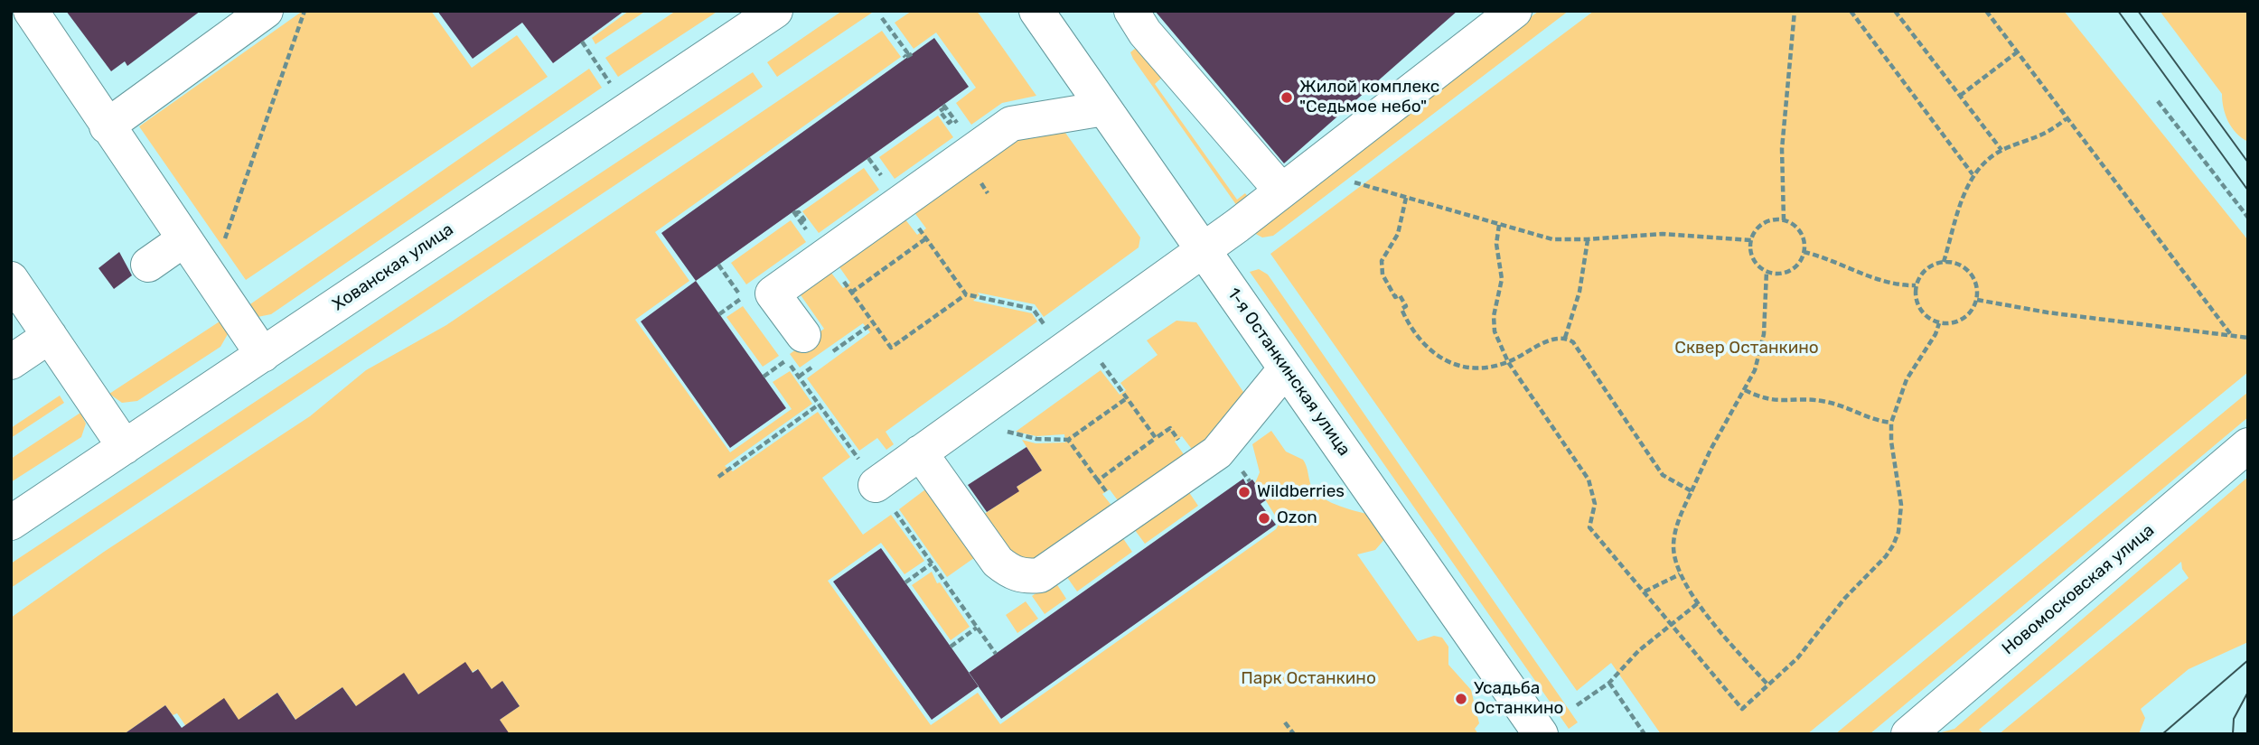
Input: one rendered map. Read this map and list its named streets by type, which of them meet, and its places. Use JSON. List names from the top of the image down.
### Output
{
  "streets": {
    "street": ["Хованская улица", "1-я Останкинская улица", "Новомосковская улица"]
  },
  "parks": ["Сквер Останкино", "Парк Останкино"],
  "places": [
    "Жилой комплекс \"Седьмое небо\"",
    "Wildberries",
    "Ozon",
    "Усадьба Останкино"
  ]
}
